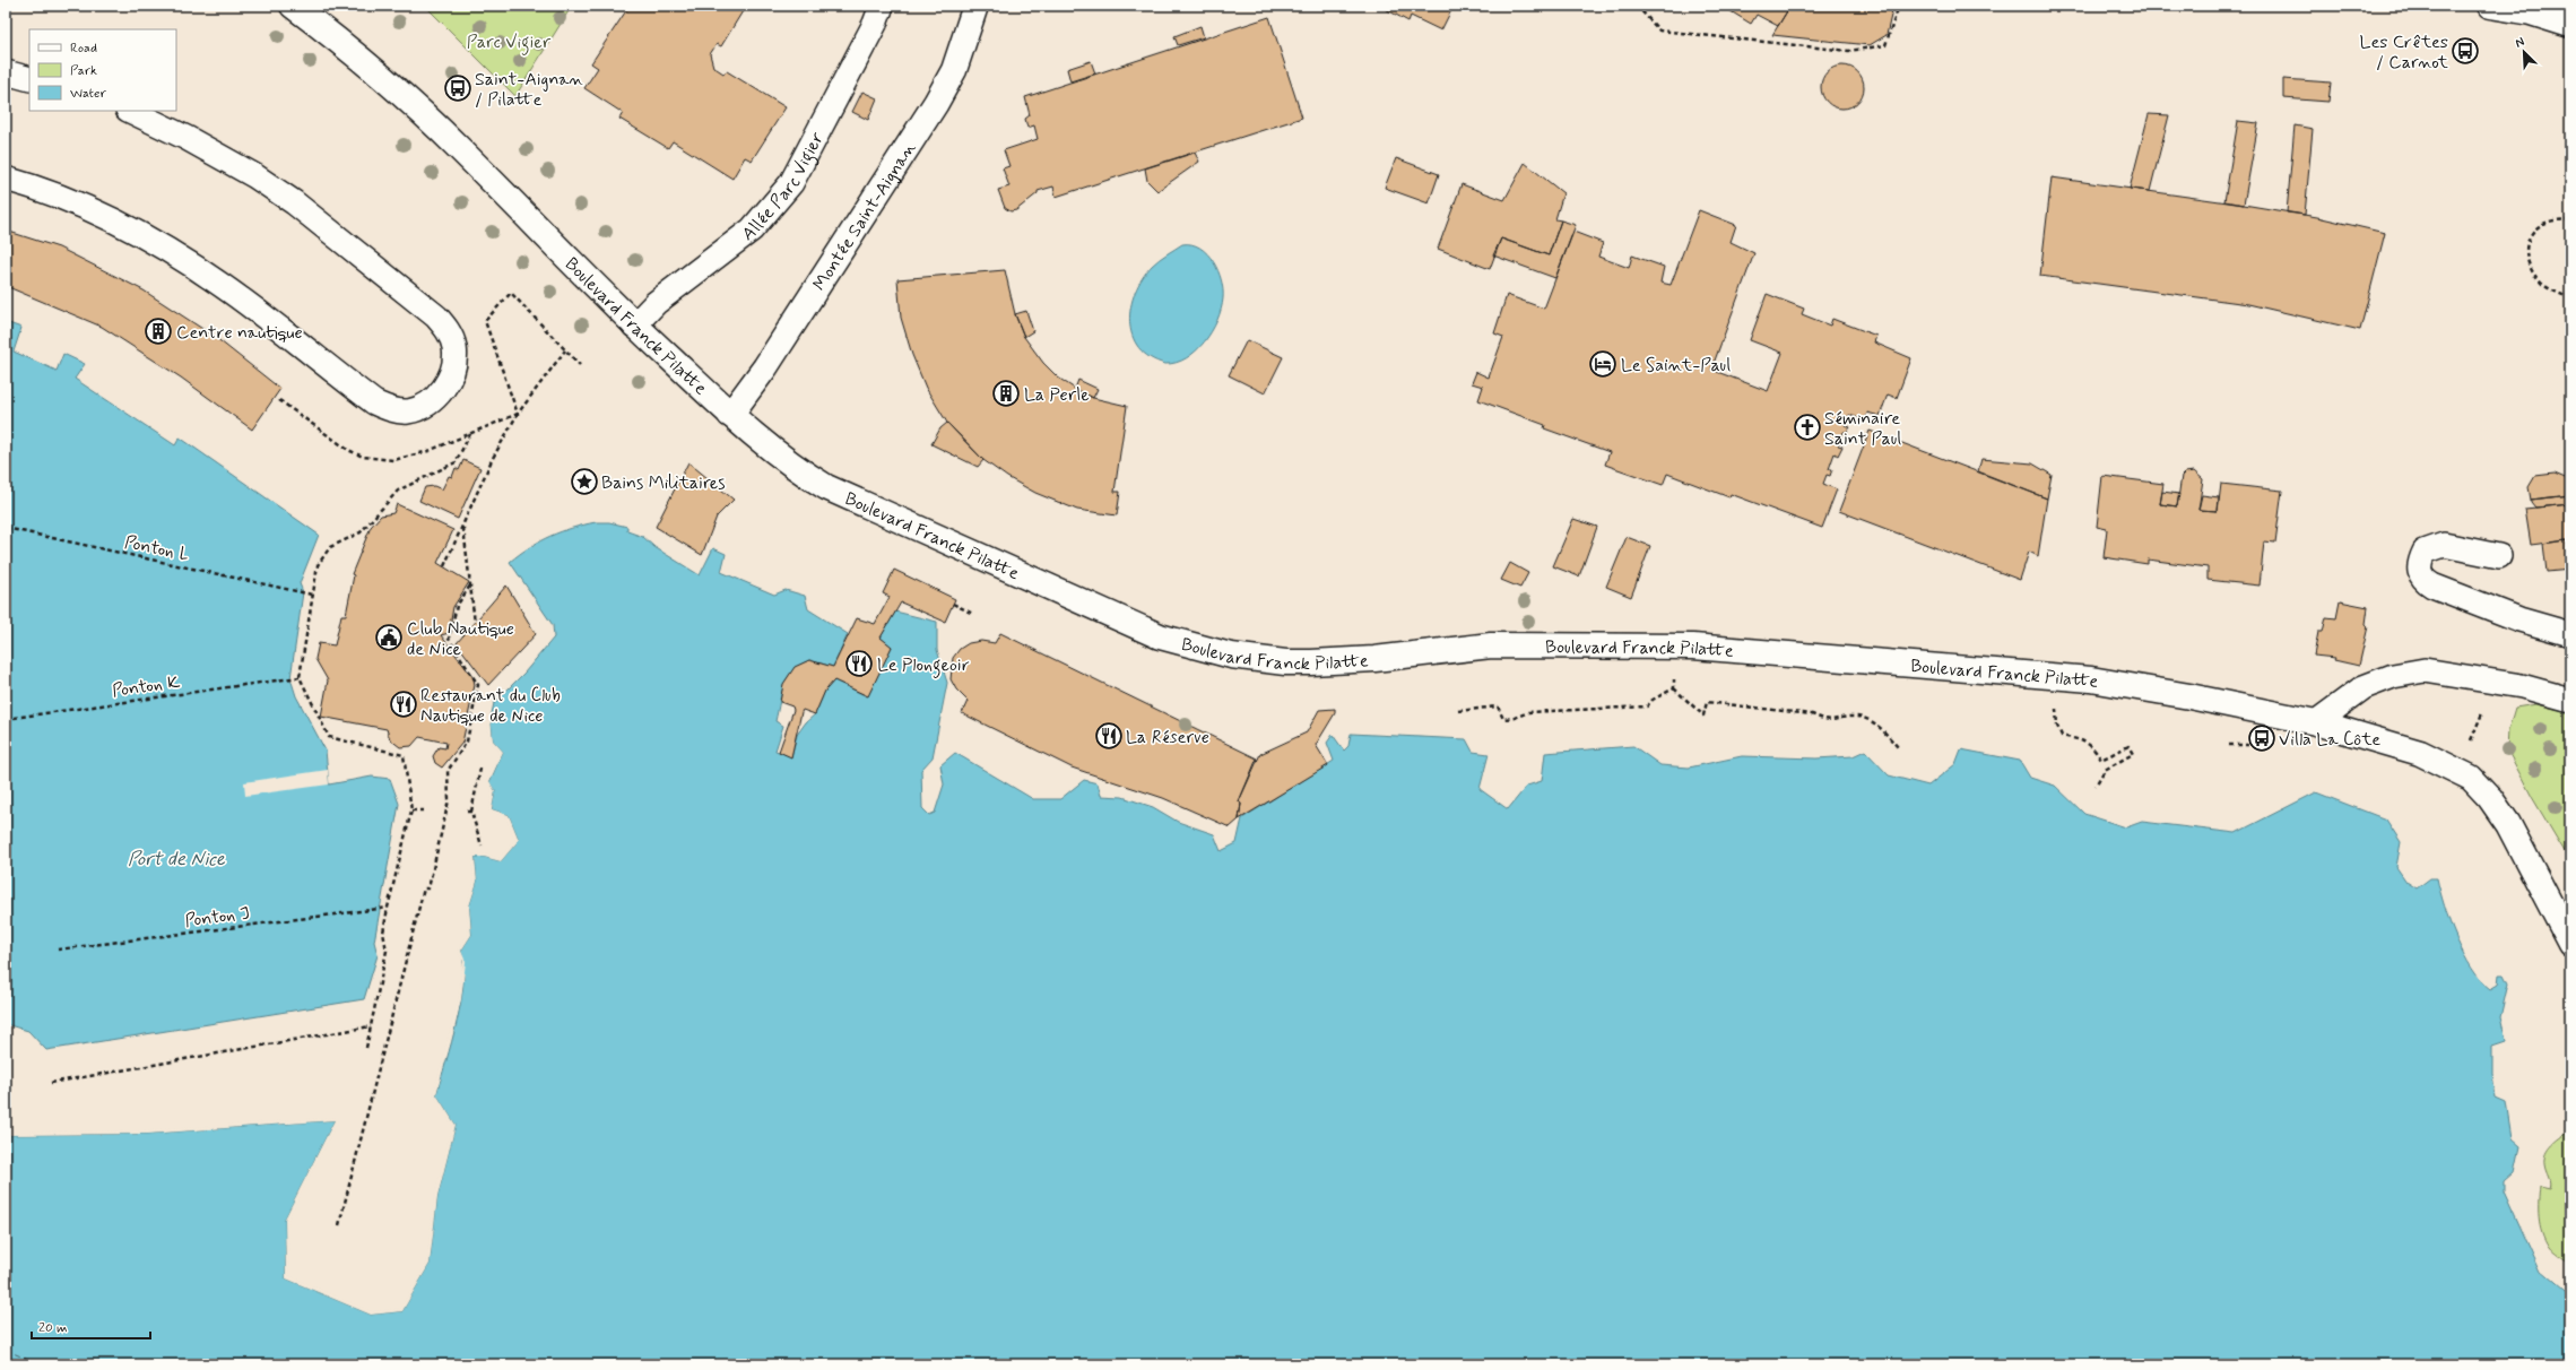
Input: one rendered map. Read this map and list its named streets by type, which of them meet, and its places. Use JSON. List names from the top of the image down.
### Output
{
  "streets": {
    "street": ["Montée Saint-Aignan", "Boulevard Franck Pilatte"],
    "lane": ["Allée Parc Vigier"],
    "path": ["Ponton L", "Ponton K", "Ponton J"]
  },
  "crossings": [
    ["Allée Parc Vigier", "Boulevard Franck Pilatte"],
    ["Montée Saint-Aignan", "Boulevard Franck Pilatte"]
  ],
  "water": ["Port de Nice"],
  "parks": ["Parc Vigier"],
  "places": {
    "bus stop": ["Les Crêtes / Carnot", "Saint-Aignan / Pilatte", "Villa La Côte"],
    "building": ["Centre nautique", "La Perle"],
    "hotel": ["Le Saint-Paul"],
    "church": ["Séminaire Saint Paul"],
    "place": ["Bains Militaires"],
    "public building": ["Club Nautique de Nice"],
    "restaurant": ["Le Plongeoir", "Restaurant du Club Nautique de Nice", "La Réserve"]
  },
  "legend": ["Road", "Park", "Water"],
  "scale_bar": "20 m",
  "north": "top left"
}
